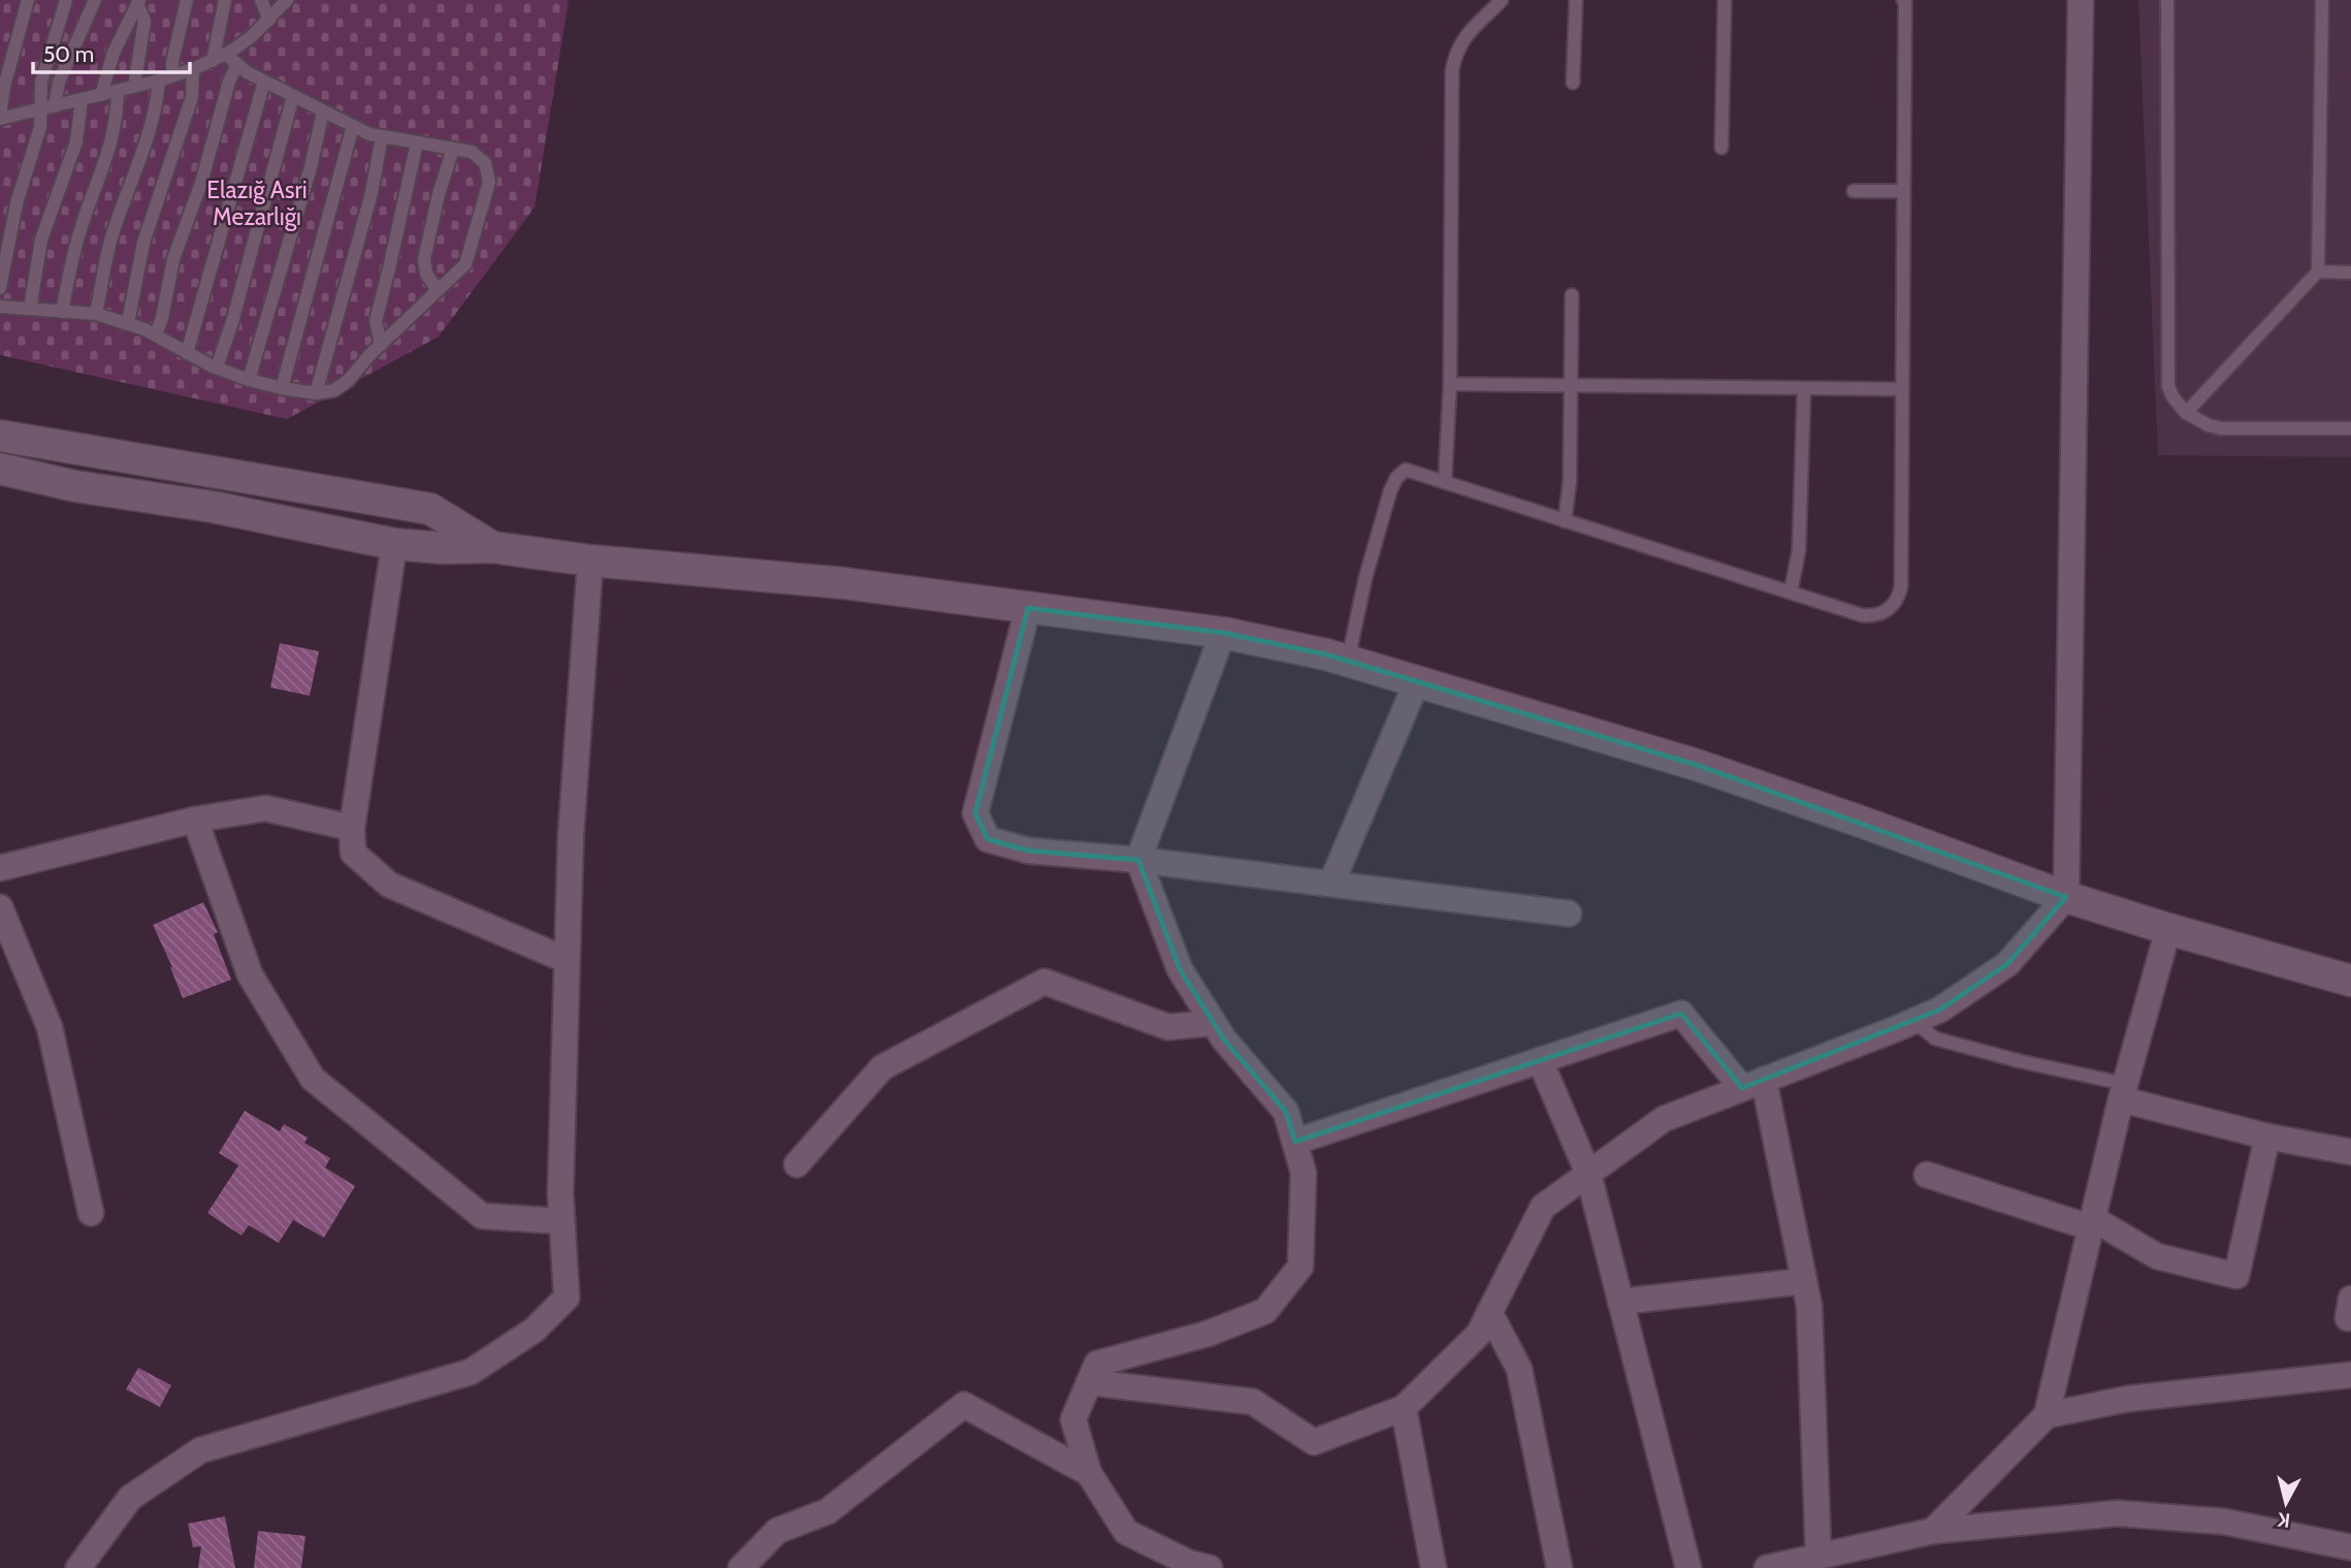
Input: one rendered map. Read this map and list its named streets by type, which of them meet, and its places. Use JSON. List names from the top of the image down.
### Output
{
  "parks": ["Elazığ Asri Mezarlığı"],
  "scale_bar": "50 m",
  "north": "bottom"
}
